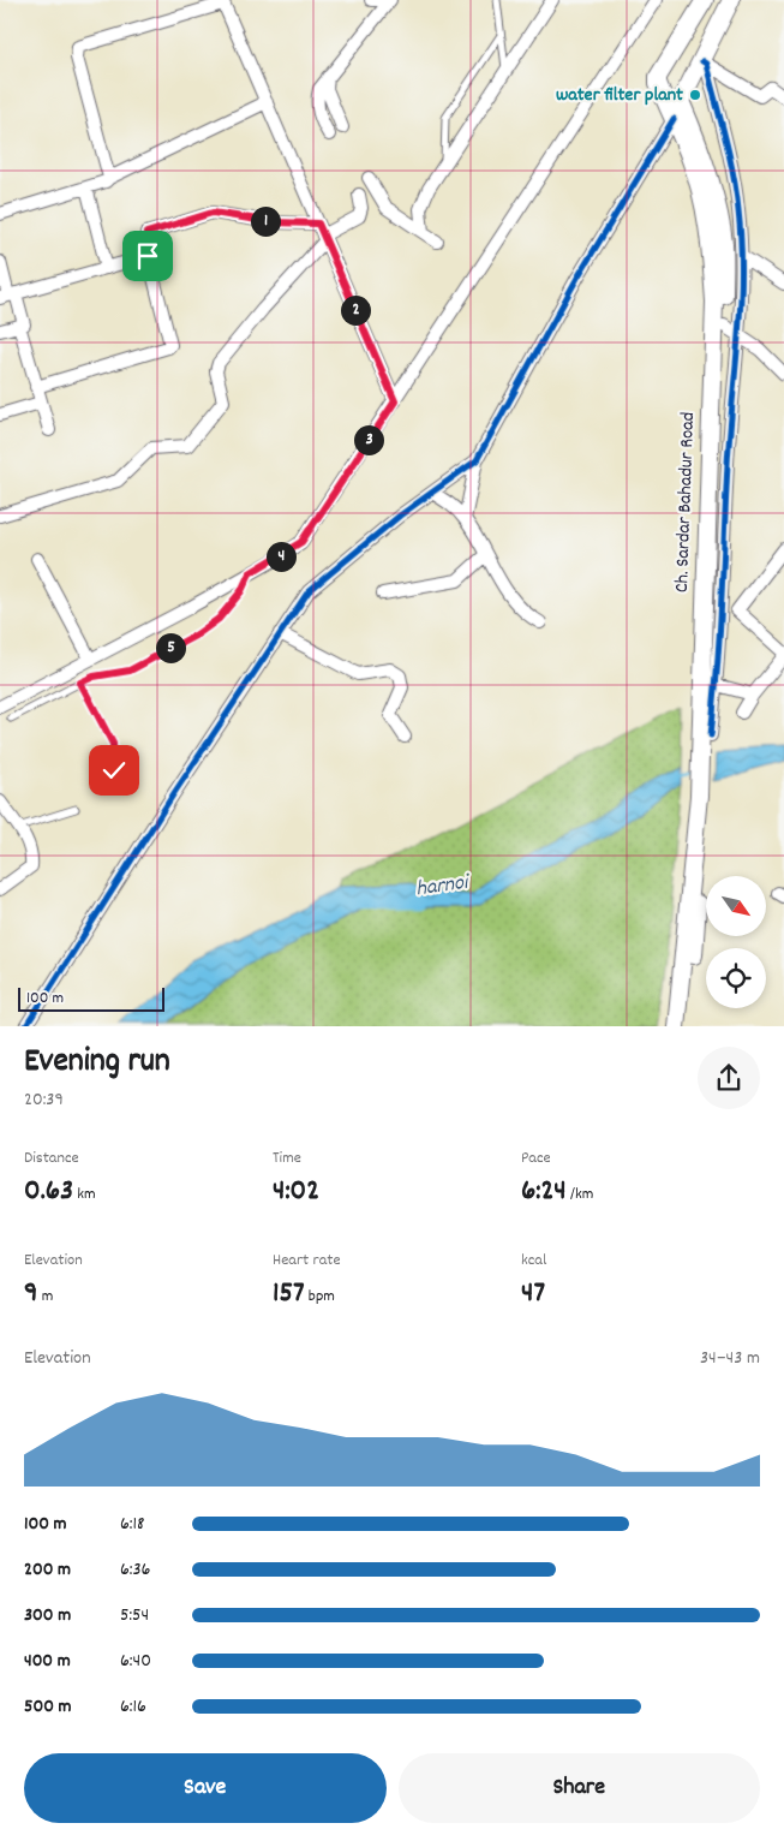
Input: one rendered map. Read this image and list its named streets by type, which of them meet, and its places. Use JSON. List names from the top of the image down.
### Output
{
  "streets": {
    "main road": ["Ch. Sardar Bahadur Road"]
  },
  "water": ["harnoi"],
  "places": ["water filter plant"],
  "scale_bar": "100 m",
  "north": "bottom right",
  "page": {
    "pins": [
      "1",
      "2",
      "3",
      "4",
      "5"
    ],
    "scale": "100 m",
    "heading": ["Evening run", "20:39"],
    "stats": [
      ["Distance", "0.63 km"],
      ["Time", "4:02"],
      ["Pace", "6:24 /km"],
      ["Elevation", "9 m"],
      ["Heart rate", "157 bpm"],
      ["kcal", "47"]
    ],
    "chart": ["Elevation", "34–43 m"],
    "list": [
      {
        "name": "100 m",
        "note": "6:18"
      },
      {
        "name": "200 m",
        "note": "6:36"
      },
      {
        "name": "300 m",
        "note": "5:54"
      },
      {
        "name": "400 m",
        "note": "6:40"
      },
      {
        "name": "500 m",
        "note": "6:16"
      }
    ],
    "buttons": ["Save", "Share"]
  }
}
